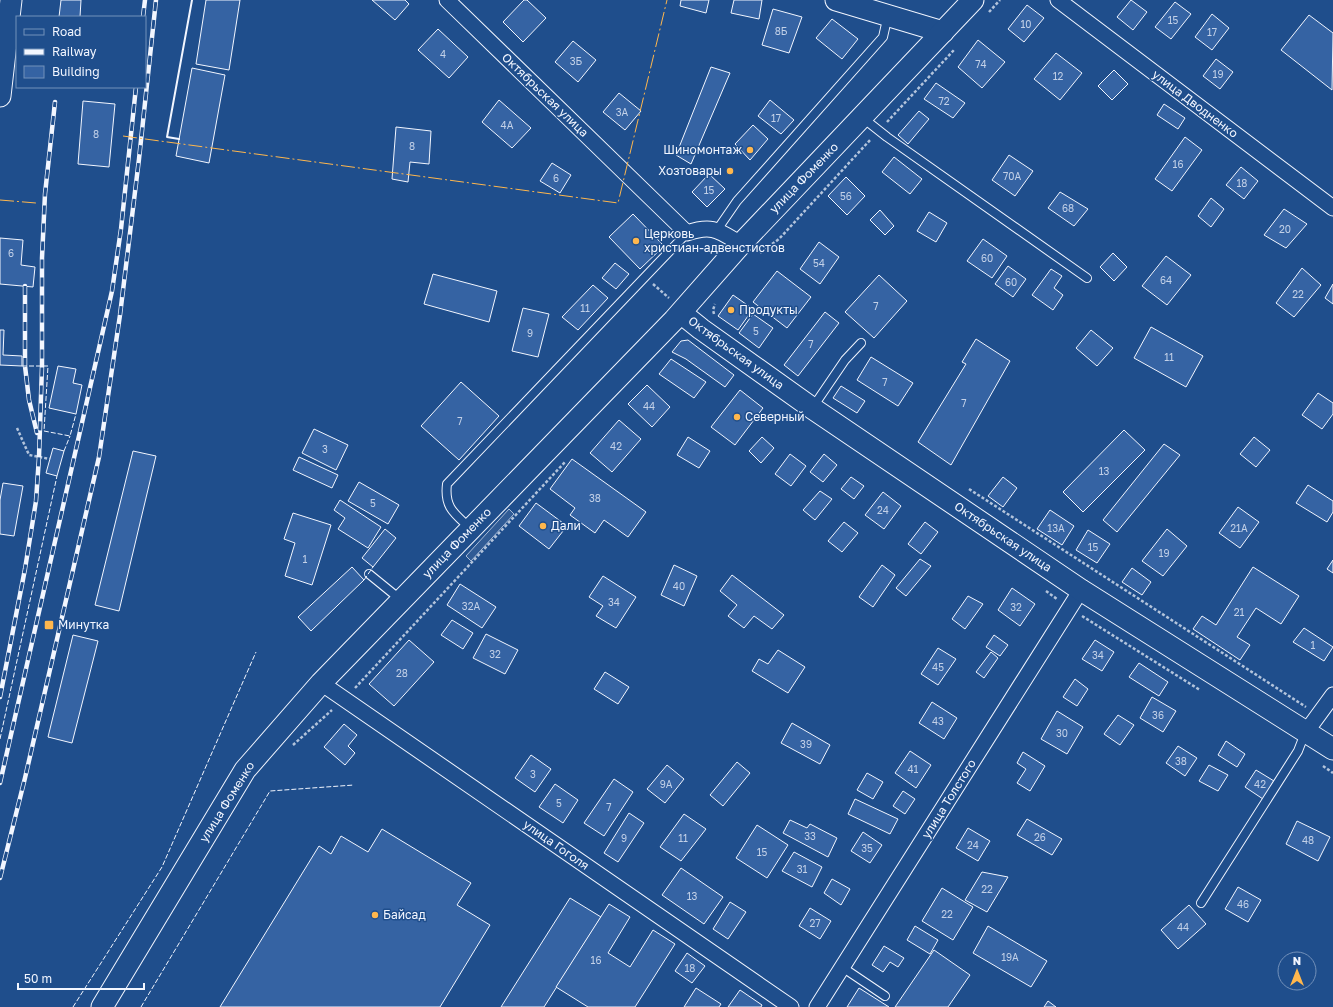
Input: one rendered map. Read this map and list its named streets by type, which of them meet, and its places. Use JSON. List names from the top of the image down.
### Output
{
  "streets": {
    "main road": ["Октябрьская улица", "улица Фоменко"],
    "street": ["улица Дводненко", "улица Толстого", "улица Гоголя"]
  },
  "crossings": [
    ["Октябрьская улица", "улица Фоменко"],
    ["Октябрьская улица", "улица Толстого"],
    ["улица Фоменко", "улица Гоголя"]
  ],
  "places": {
    "other": [
      "Шиномонтаж",
      "Хозтовары",
      "Церковь христиан-адвенстистов",
      "Продукты",
      "Северный",
      "Дали",
      "Байсад"
    ],
    "transit": ["Минутка"]
  },
  "house_numbers": [
    "15",
    "10",
    "8Б",
    "17",
    "4",
    "3Б",
    "74",
    "19",
    "12",
    "72",
    "3А",
    "17",
    "4А",
    "8",
    "8",
    "16",
    "70А",
    "6",
    "18",
    "15",
    "56",
    "68",
    "20",
    "6",
    "60",
    "54",
    "64",
    "60",
    "22",
    "7",
    "11",
    "5",
    "9",
    "7",
    "11",
    "7",
    "7",
    "44",
    "7",
    "42",
    "3",
    "13",
    "38",
    "5",
    "24",
    "13А",
    "21А",
    "15",
    "19",
    "1",
    "40",
    "34",
    "32А",
    "32",
    "21",
    "1",
    "32",
    "34",
    "45",
    "28",
    "36",
    "43",
    "30",
    "39",
    "38",
    "41",
    "3",
    "9А",
    "42",
    "5",
    "7",
    "33",
    "26",
    "9",
    "11",
    "48",
    "24",
    "35",
    "15",
    "31",
    "22",
    "13",
    "46",
    "22",
    "27",
    "44",
    "19А",
    "16",
    "18"
  ],
  "legend": ["Road", "Railway", "Building"],
  "scale_bar": "50 m",
  "north": "top"
}
